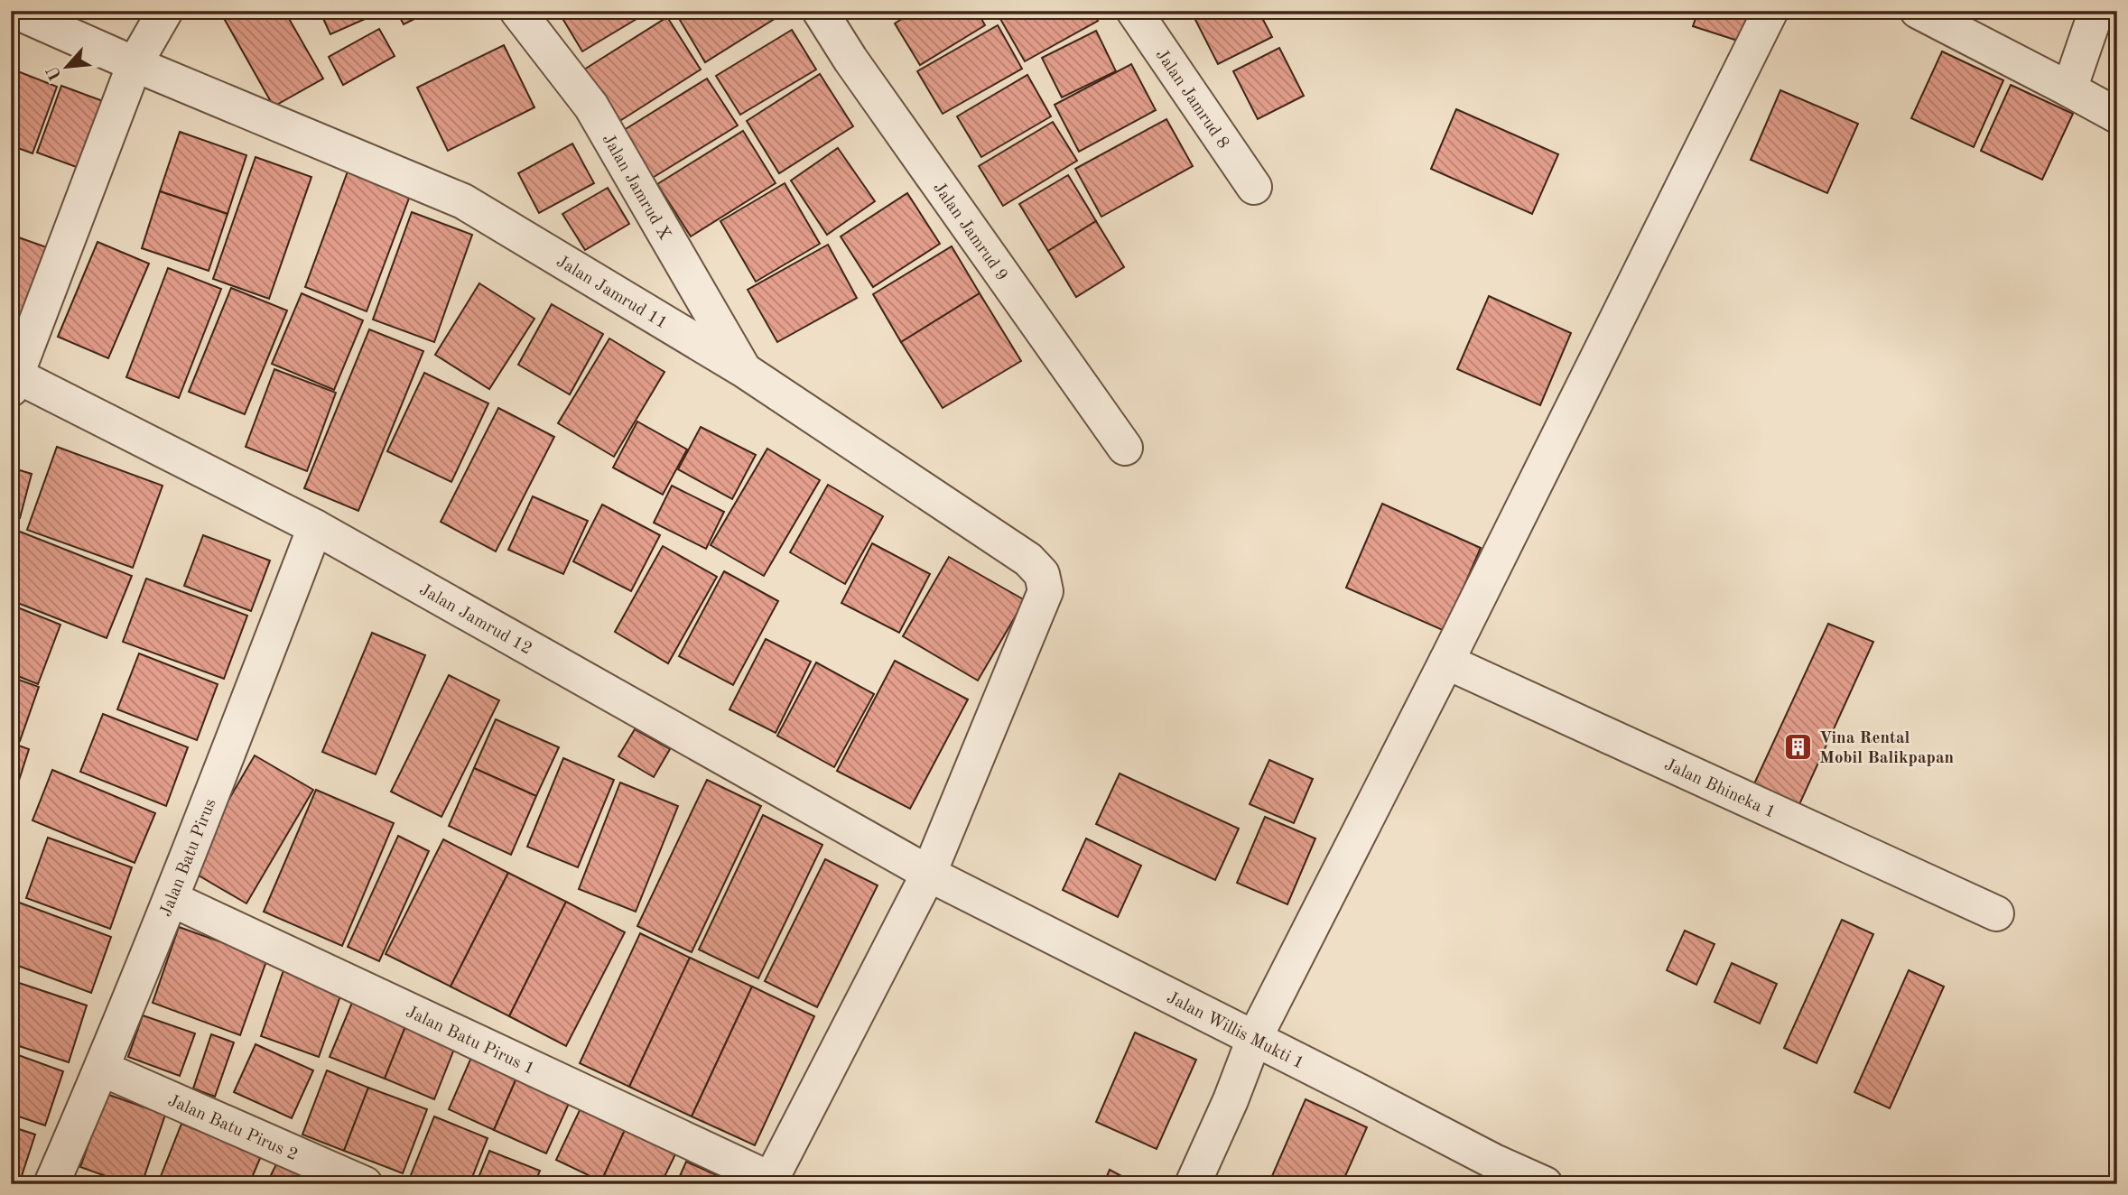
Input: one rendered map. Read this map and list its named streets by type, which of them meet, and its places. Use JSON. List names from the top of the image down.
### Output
{
  "streets": {
    "street": [
      "Jalan Jamrud 8",
      "Jalan Jamrud X",
      "Jalan Jamrud 9",
      "Jalan Jamrud 11",
      "Jalan Jamrud 12",
      "Jalan Bhineka 1",
      "Jalan Batu Pirus",
      "Jalan Willis Mukti 1",
      "Jalan Batu Pirus 1",
      "Jalan Batu Pirus 2"
    ]
  },
  "crossings": [
    ["Jalan Jamrud X", "Jalan Jamrud 11"],
    ["Jalan Jamrud 11", "Jalan Jamrud 12"],
    ["Jalan Jamrud 11", "Jalan Willis Mukti 1"],
    ["Jalan Jamrud 12", "Jalan Batu Pirus"],
    ["Jalan Jamrud 12", "Jalan Willis Mukti 1"],
    ["Jalan Batu Pirus", "Jalan Batu Pirus 1"],
    ["Jalan Batu Pirus", "Jalan Batu Pirus 2"]
  ],
  "places": {
    "building": ["Vina Rental Mobil Balikpapan"]
  },
  "north": "bottom left"
}
